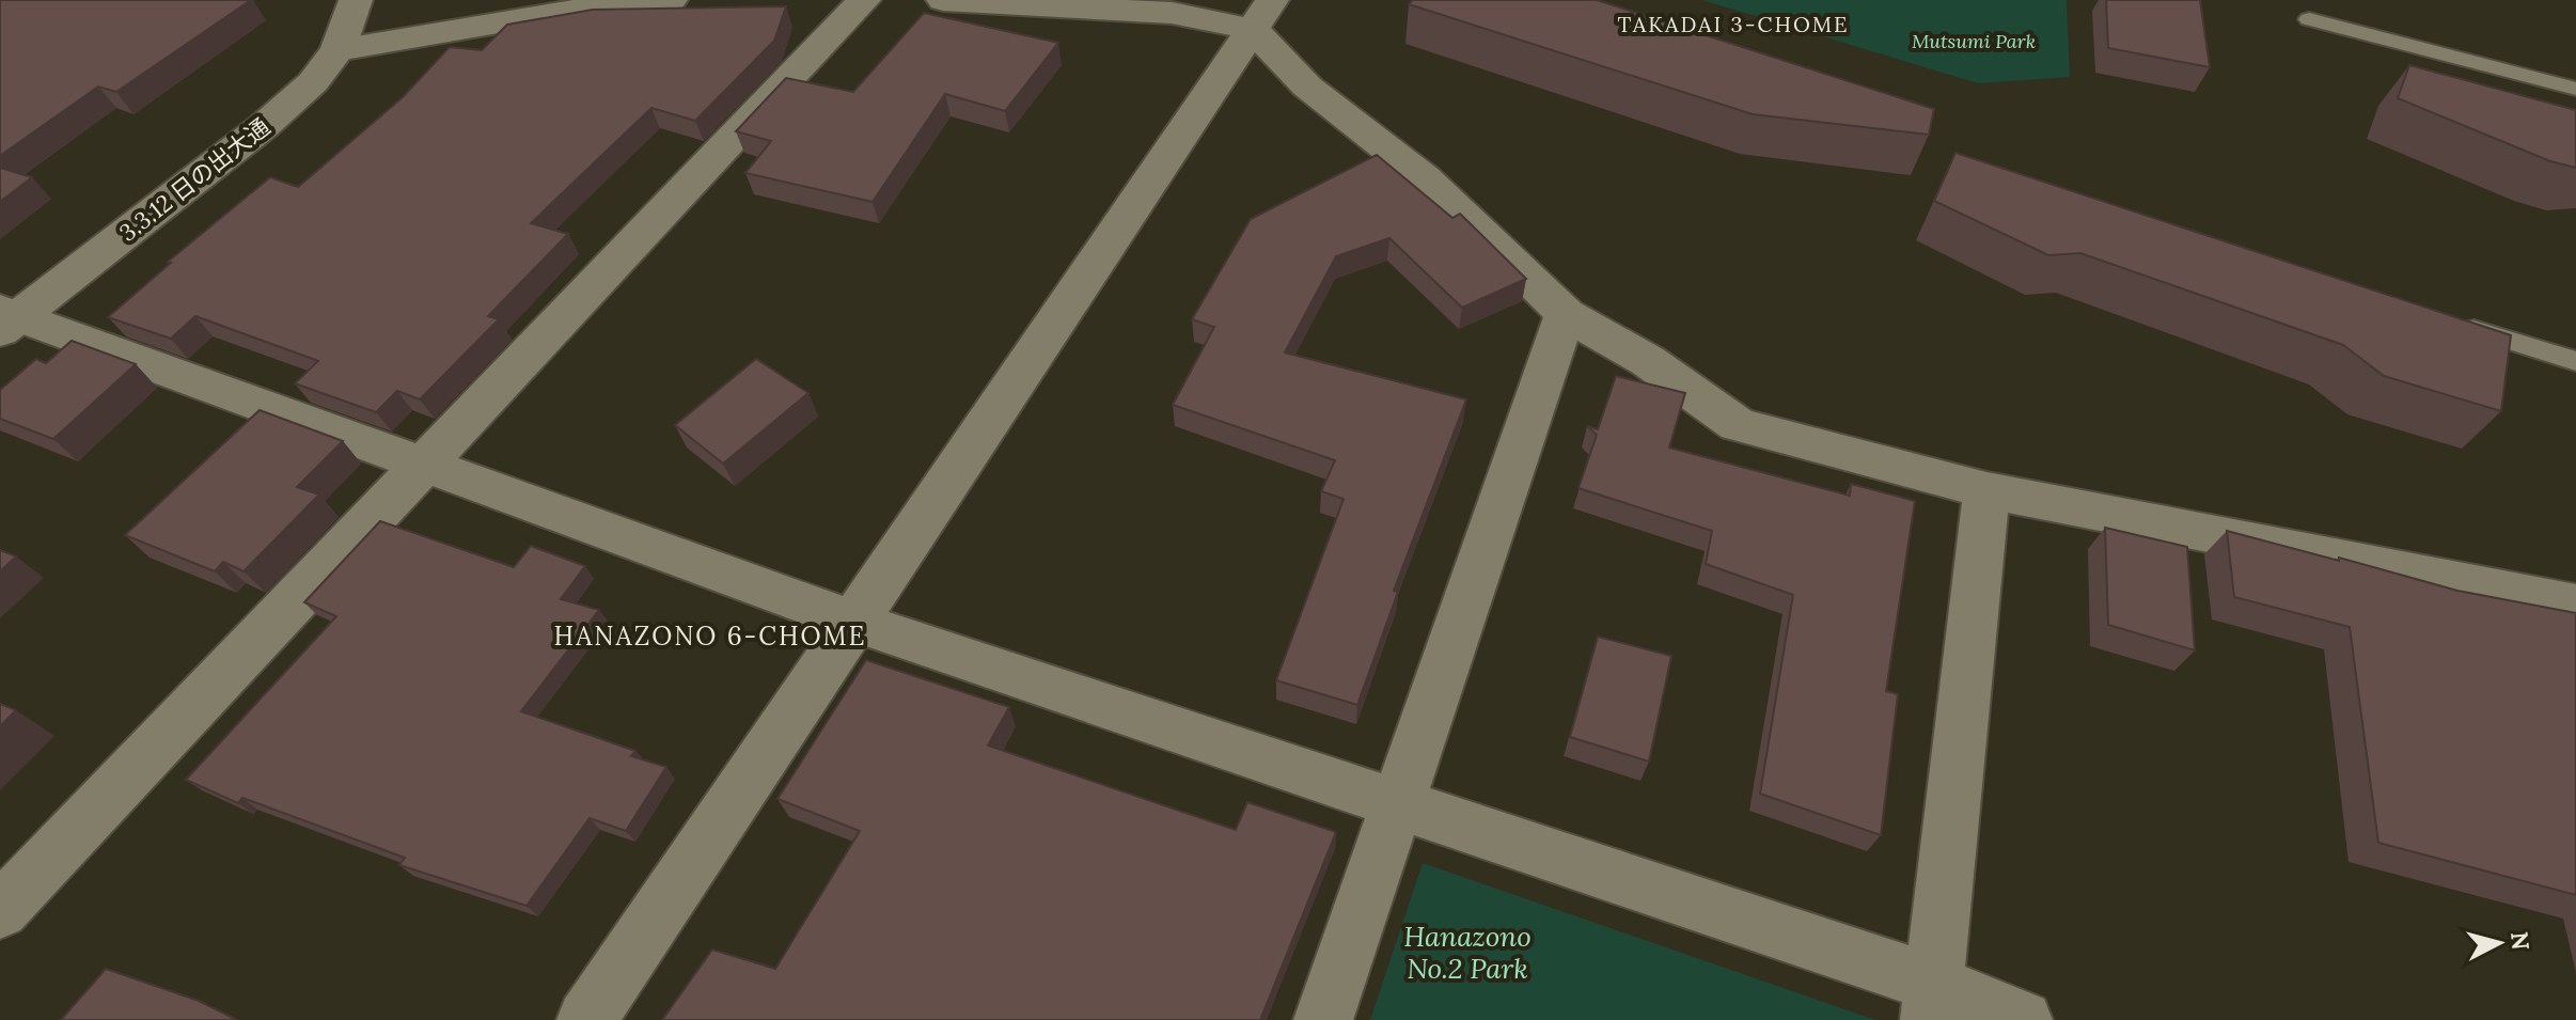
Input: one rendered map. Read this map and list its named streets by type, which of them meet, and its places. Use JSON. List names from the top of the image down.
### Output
{
  "streets": {
    "street": ["3.3.12 日の出大通"]
  },
  "districts": ["TAKADAI 3-CHOME", "HANAZONO 6-CHOME"],
  "parks": ["Mutsumi Park", "Hanazono No.2 Park"],
  "north": "right"
}
